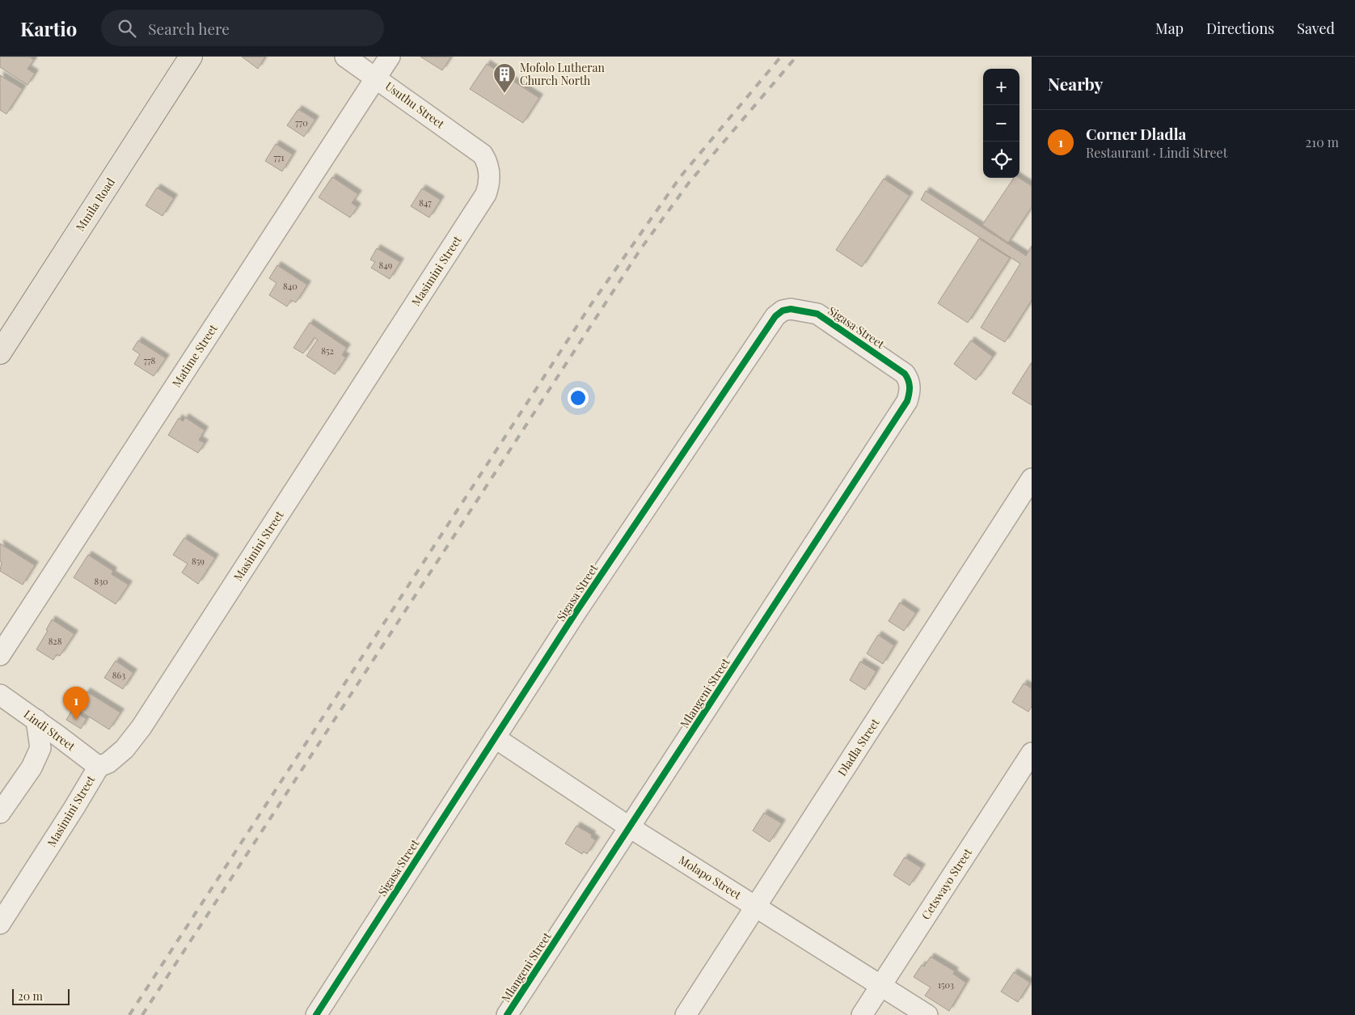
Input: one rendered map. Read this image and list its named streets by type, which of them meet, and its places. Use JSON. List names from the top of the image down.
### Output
{
  "streets": {
    "main road": ["Mmila Road"],
    "street": [
      "Usuthu Street",
      "Masimini Street",
      "Sigasa Street",
      "Matime Street",
      "Mlangeni Street",
      "Lindi Street",
      "Dladla Street",
      "Molapo Street",
      "Cetswayo Street"
    ]
  },
  "crossings": [
    ["Usuthu Street", "Masimini Street"],
    ["Usuthu Street", "Matime Street"],
    ["Masimini Street", "Lindi Street"],
    ["Sigasa Street", "Mlangeni Street"],
    ["Sigasa Street", "Molapo Street"],
    ["Mlangeni Street", "Molapo Street"],
    ["Dladla Street", "Molapo Street"],
    ["Molapo Street", "Cetswayo Street"]
  ],
  "places": {
    "building": ["Mofolo Lutheran Church North"]
  },
  "house_numbers": [
    "770",
    "771",
    "847",
    "849",
    "840",
    "852",
    "778",
    "859",
    "830",
    "828",
    "863",
    "1503"
  ],
  "scale_bar": "20 m",
  "page": {
    "header": "Kartio",
    "search": "Search here",
    "nav": ["Map", "Directions", "Saved"],
    "heading": "Nearby",
    "map_buttons": ["+", "−"],
    "list": [
      {
        "mark": "1",
        "name": "Corner Dladla",
        "note": "Restaurant · Lindi Street",
        "value": "210 m"
      }
    ],
    "pins": "1",
    "scale": "20 m"
  }
}
